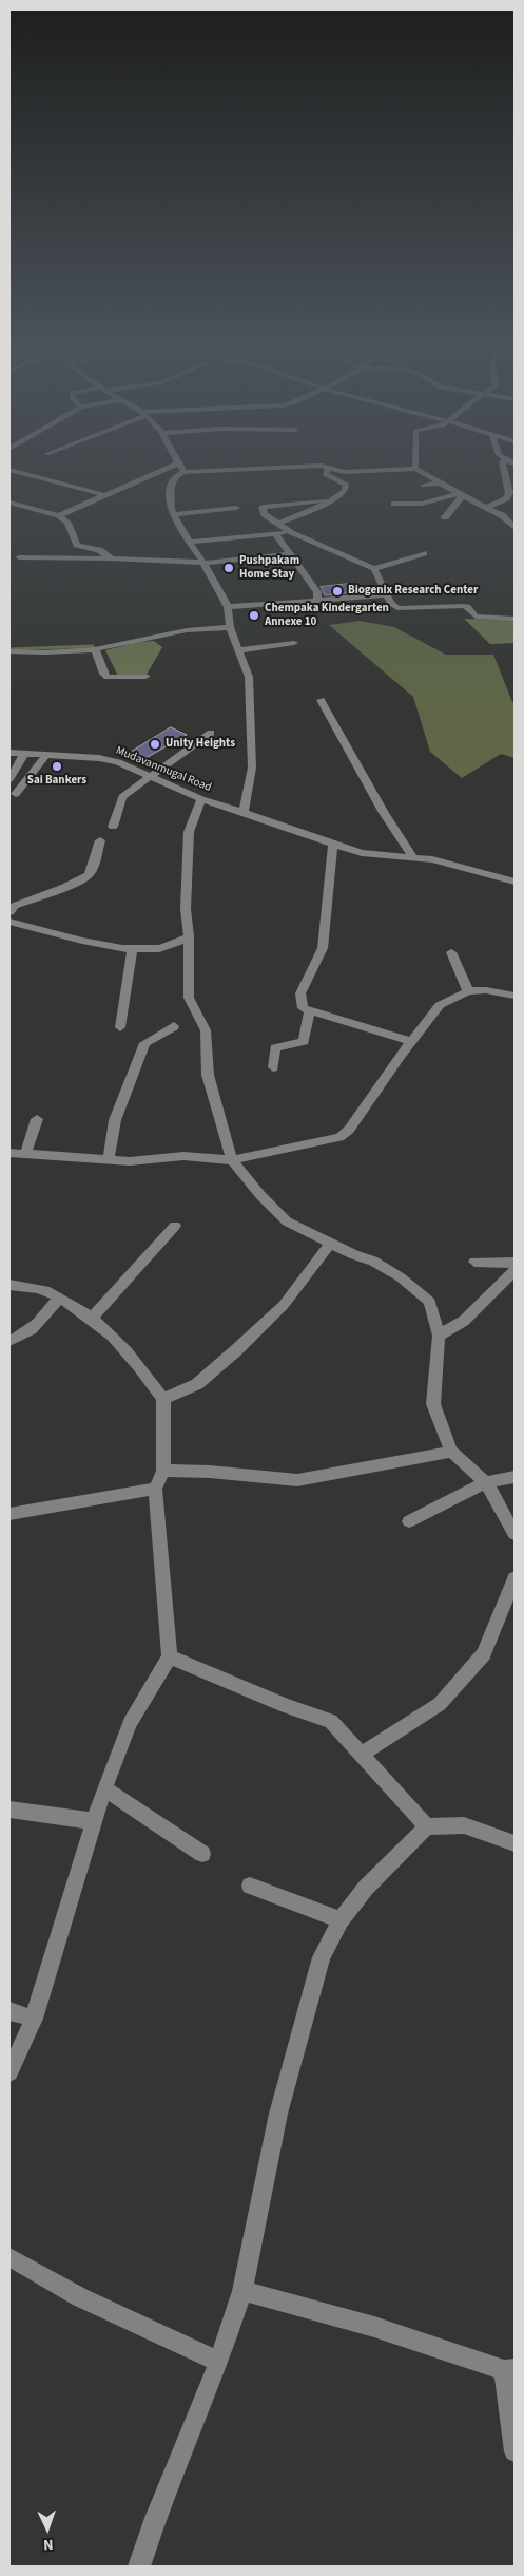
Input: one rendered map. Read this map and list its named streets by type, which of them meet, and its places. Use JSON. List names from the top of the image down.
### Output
{
  "streets": {
    "street": ["Mudavanmugal Road"]
  },
  "places": [
    "Pushpakam Home Stay",
    "Biogenix Research Center",
    "Chempaka Kindergarten Annexe 10",
    "Unity Heights",
    "Sai Bankers"
  ],
  "north": "bottom"
}
